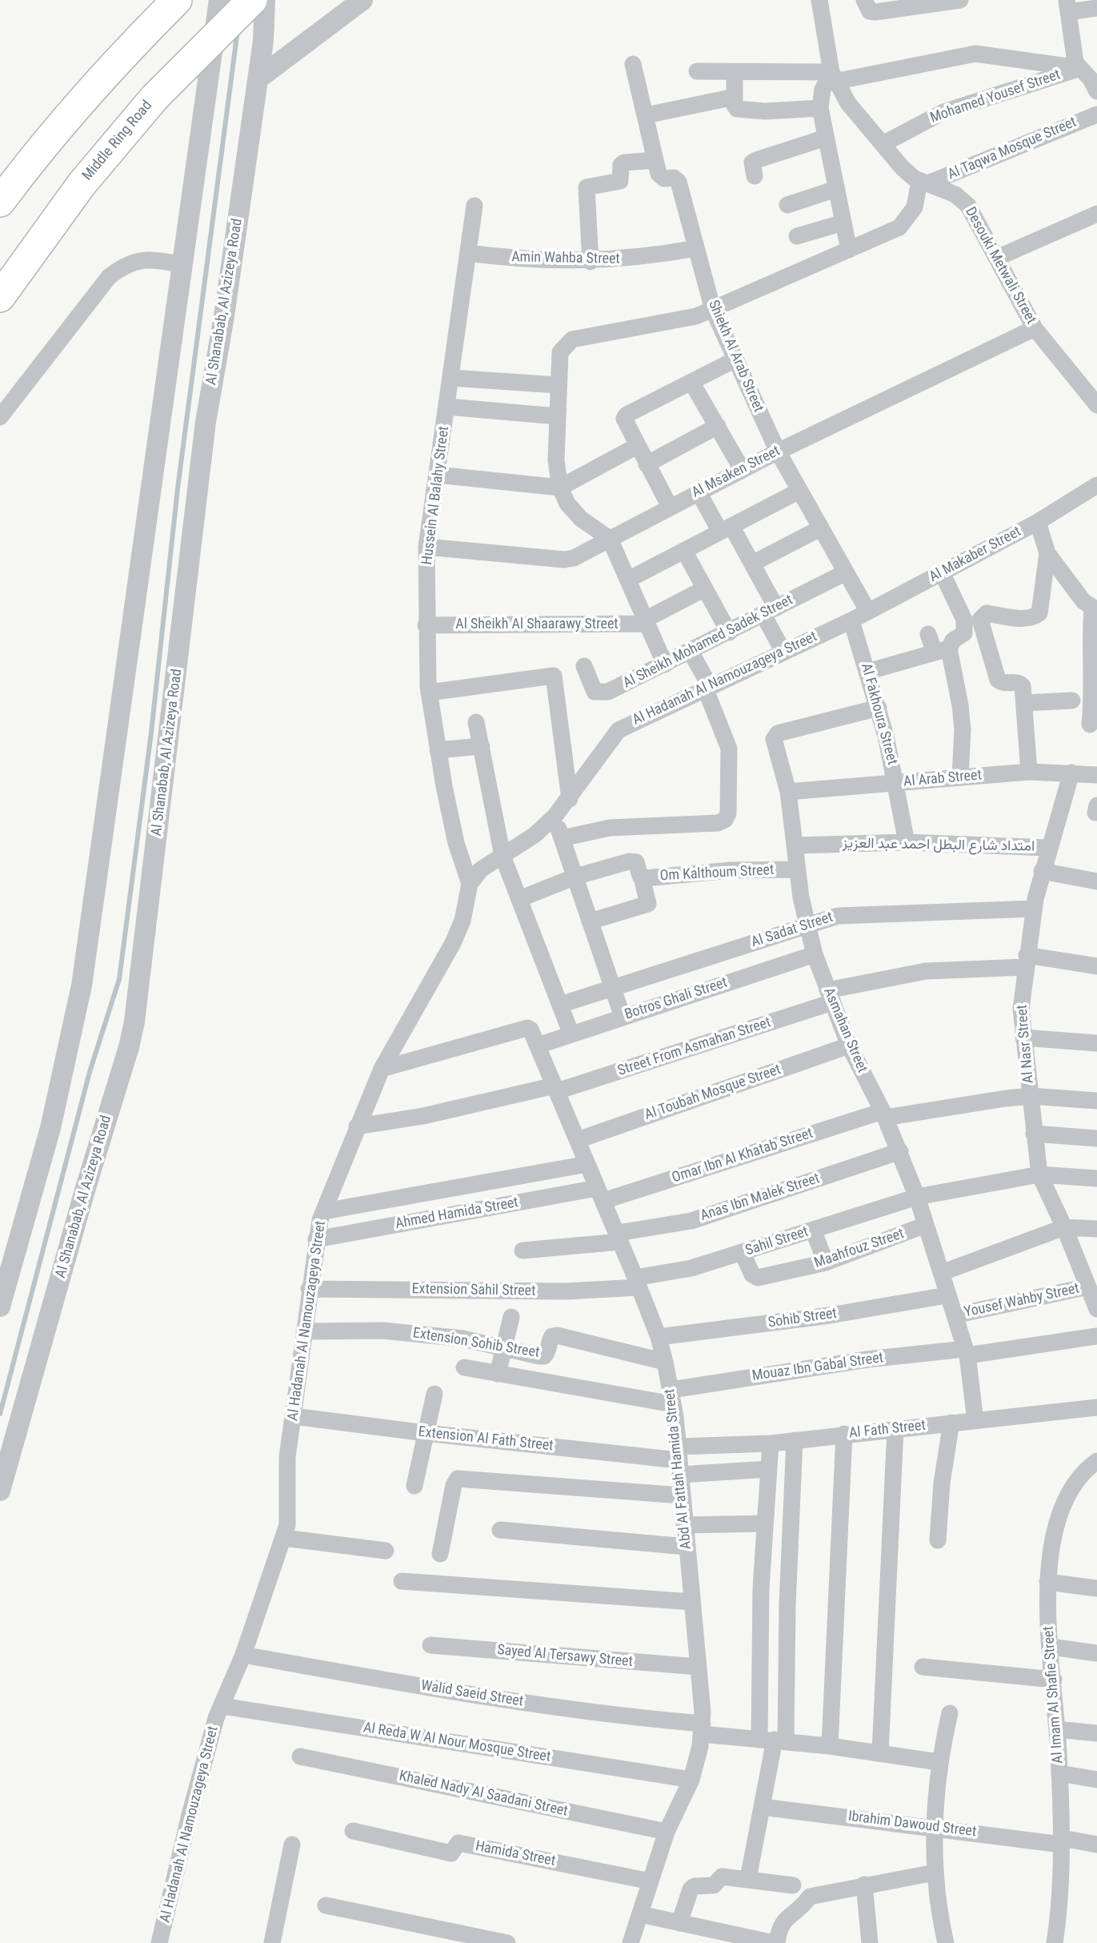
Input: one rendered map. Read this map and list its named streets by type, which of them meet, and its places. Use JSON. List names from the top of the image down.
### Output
{
  "streets": {
    "highway": ["Middle Ring Road"],
    "street": [
      "Mohamed Yousef Street",
      "Al Taqwa Mosque Street",
      "Amin Wahba Street",
      "Desouki Metwali Street",
      "Al Shanabab, Al Azizeya Road",
      "Shiekh Al Arab Street",
      "Al Msaken Street",
      "Hussein Al Balahy Street",
      "Al Makaber Street",
      "Al Sheikh Al Shaarawy Street",
      "Al Sheikh Mohamed Sadek Street",
      "Al Hadanah Al Namouzageya Street",
      "Al Fakhoura Street",
      "Al Arab Street",
      "امتداد شارع البطل احمد عبد العزيز",
      "Om Kalthoum Street",
      "Al Sadat Street",
      "Botros Ghali Street",
      "Asmahan Street",
      "Al Nasr Street",
      "Street From Asmahan Street",
      "Al Toubah Mosque Street",
      "Omar Ibn Al Khatab Street",
      "Anas Ibn Malek Street",
      "Ahmed Hamida Street",
      "Sahil Street",
      "Maahfouz Street",
      "Extension Sahil Street",
      "Yousef Wahby Street",
      "Sohib Street",
      "Extension Sohib Street",
      "Mouaz Ibn Gabal Street",
      "Al Fath Street",
      "Extension Al Fath Street",
      "Abd Al Fattah Hamida Street",
      "Sayed Al Tersawy Street",
      "Walid Saeid Street",
      "Al Imam Al Shafie Street",
      "Al Reda W Al Nour Mosque Street",
      "Khaled Nady Al Saadani Street",
      "Ibrahim Dawoud Street",
      "Hamida Street"
    ]
  },
  "crossings": [
    ["Mohamed Yousef Street", "Desouki Metwali Street"],
    ["Al Taqwa Mosque Street", "Desouki Metwali Street"],
    ["Amin Wahba Street", "Shiekh Al Arab Street"],
    ["Amin Wahba Street", "Hussein Al Balahy Street"],
    ["Desouki Metwali Street", "Al Msaken Street"],
    ["Shiekh Al Arab Street", "Al Msaken Street"],
    ["Shiekh Al Arab Street", "Al Makaber Street"],
    ["Shiekh Al Arab Street", "Al Sheikh Mohamed Sadek Street"],
    ["Al Msaken Street", "Hussein Al Balahy Street"],
    ["Hussein Al Balahy Street", "Al Sheikh Al Shaarawy Street"],
    ["Hussein Al Balahy Street", "Al Hadanah Al Namouzageya Street"],
    ["Al Makaber Street", "Al Hadanah Al Namouzageya Street"],
    ["Al Makaber Street", "Al Fakhoura Street"],
    ["Al Hadanah Al Namouzageya Street", "Al Fakhoura Street"],
    ["Al Hadanah Al Namouzageya Street", "Street From Asmahan Street"],
    ["Al Hadanah Al Namouzageya Street", "Ahmed Hamida Street"],
    ["Al Hadanah Al Namouzageya Street", "Extension Sahil Street"],
    ["Al Hadanah Al Namouzageya Street", "Extension Sohib Street"],
    ["Al Hadanah Al Namouzageya Street", "Extension Al Fath Street"],
    ["Al Hadanah Al Namouzageya Street", "Abd Al Fattah Hamida Street"],
    ["Al Hadanah Al Namouzageya Street", "Walid Saeid Street"],
    ["Al Hadanah Al Namouzageya Street", "Al Reda W Al Nour Mosque Street"],
    ["Al Fakhoura Street", "Al Arab Street"],
    ["Al Fakhoura Street", "امتداد شارع البطل احمد عبد العزيز"],
    ["Al Fakhoura Street", "Asmahan Street"],
    ["Al Arab Street", "Asmahan Street"],
    ["Al Arab Street", "Al Nasr Street"],
    ["امتداد شارع البطل احمد عبد العزيز", "Asmahan Street"],
    ["امتداد شارع البطل احمد عبد العزيز", "Al Nasr Street"],
    ["Om Kalthoum Street", "Asmahan Street"],
    ["Al Sadat Street", "Asmahan Street"],
    ["Al Sadat Street", "Al Nasr Street"],
    ["Botros Ghali Street", "Asmahan Street"],
    ["Botros Ghali Street", "Abd Al Fattah Hamida Street"],
    ["Asmahan Street", "Street From Asmahan Street"],
    ["Asmahan Street", "Al Toubah Mosque Street"],
    ["Asmahan Street", "Omar Ibn Al Khatab Street"],
    ["Asmahan Street", "Anas Ibn Malek Street"],
    ["Asmahan Street", "Sahil Street"],
    ["Asmahan Street", "Maahfouz Street"],
    ["Asmahan Street", "Yousef Wahby Street"],
    ["Asmahan Street", "Sohib Street"],
    ["Asmahan Street", "Mouaz Ibn Gabal Street"],
    ["Asmahan Street", "Al Fath Street"],
    ["Al Nasr Street", "Street From Asmahan Street"],
    ["Al Nasr Street", "Omar Ibn Al Khatab Street"],
    ["Al Nasr Street", "Sahil Street"],
    ["Al Nasr Street", "Yousef Wahby Street"],
    ["Street From Asmahan Street", "Abd Al Fattah Hamida Street"],
    ["Al Toubah Mosque Street", "Abd Al Fattah Hamida Street"],
    ["Omar Ibn Al Khatab Street", "Ahmed Hamida Street"],
    ["Omar Ibn Al Khatab Street", "Abd Al Fattah Hamida Street"],
    ["Anas Ibn Malek Street", "Abd Al Fattah Hamida Street"],
    ["Ahmed Hamida Street", "Abd Al Fattah Hamida Street"],
    ["Sahil Street", "Maahfouz Street"],
    ["Sahil Street", "Extension Sahil Street"],
    ["Sahil Street", "Abd Al Fattah Hamida Street"],
    ["Extension Sahil Street", "Abd Al Fattah Hamida Street"],
    ["Sohib Street", "Abd Al Fattah Hamida Street"],
    ["Extension Sohib Street", "Abd Al Fattah Hamida Street"],
    ["Mouaz Ibn Gabal Street", "Abd Al Fattah Hamida Street"],
    ["Al Fath Street", "Extension Al Fath Street"],
    ["Al Fath Street", "Abd Al Fattah Hamida Street"],
    ["Extension Al Fath Street", "Abd Al Fattah Hamida Street"],
    ["Abd Al Fattah Hamida Street", "Sayed Al Tersawy Street"],
    ["Abd Al Fattah Hamida Street", "Walid Saeid Street"],
    ["Abd Al Fattah Hamida Street", "Al Reda W Al Nour Mosque Street"],
    ["Abd Al Fattah Hamida Street", "Khaled Nady Al Saadani Street"],
    ["Abd Al Fattah Hamida Street", "Hamida Street"],
    ["Al Imam Al Shafie Street", "Ibrahim Dawoud Street"]
  ]
}
